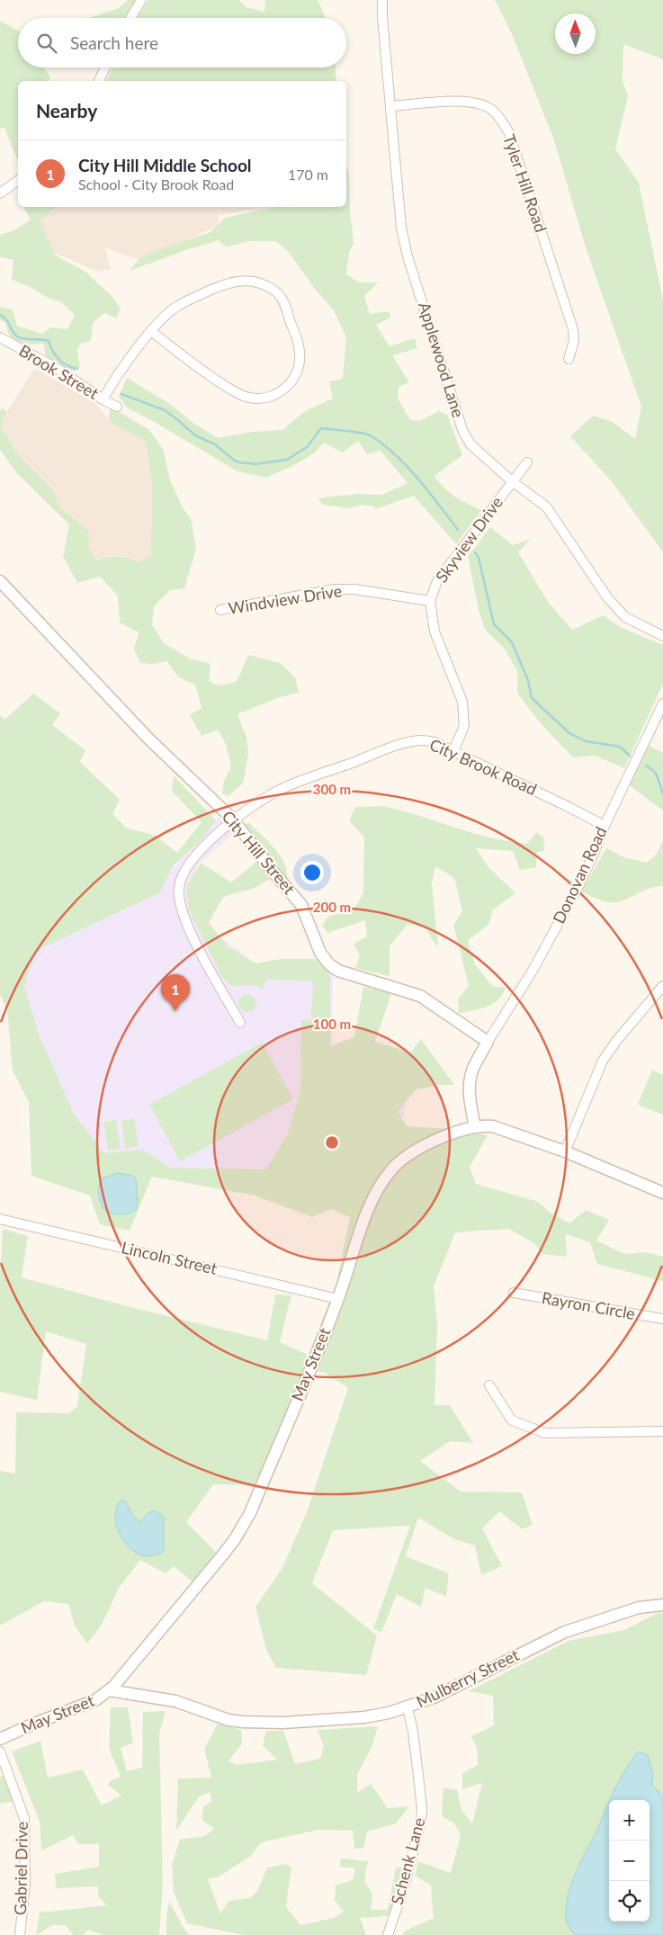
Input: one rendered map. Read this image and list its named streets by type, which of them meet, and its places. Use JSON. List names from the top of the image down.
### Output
{
  "streets": {
    "street": [
      "Tyler Hill Road",
      "Applewood Lane",
      "Brook Street",
      "Skyview Drive",
      "Windview Drive",
      "City Brook Road",
      "City Hill Street",
      "Donovan Road",
      "Lincoln Street",
      "Rayron Circle",
      "May Street",
      "Mulberry Street",
      "Schenk Lane",
      "Gabriel Drive"
    ]
  },
  "crossings": [
    ["Tyler Hill Road", "Applewood Lane"],
    ["Applewood Lane", "Skyview Drive"],
    ["Skyview Drive", "Windview Drive"],
    ["Skyview Drive", "City Brook Road"],
    ["City Brook Road", "City Hill Street"],
    ["City Brook Road", "Donovan Road"],
    ["City Hill Street", "Donovan Road"],
    ["Lincoln Street", "May Street"],
    ["May Street", "Mulberry Street"],
    ["Mulberry Street", "Schenk Lane"]
  ],
  "north": "top",
  "page": {
    "search": "Search here",
    "heading": "Nearby",
    "list": [
      {
        "mark": "1",
        "name": "City Hill Middle School",
        "note": "School · City Brook Road",
        "value": "170 m"
      }
    ],
    "pins": "1",
    "map_buttons": ["+", "−"]
  },
  "rings": ["300 m", "200 m", "100 m"]
}
